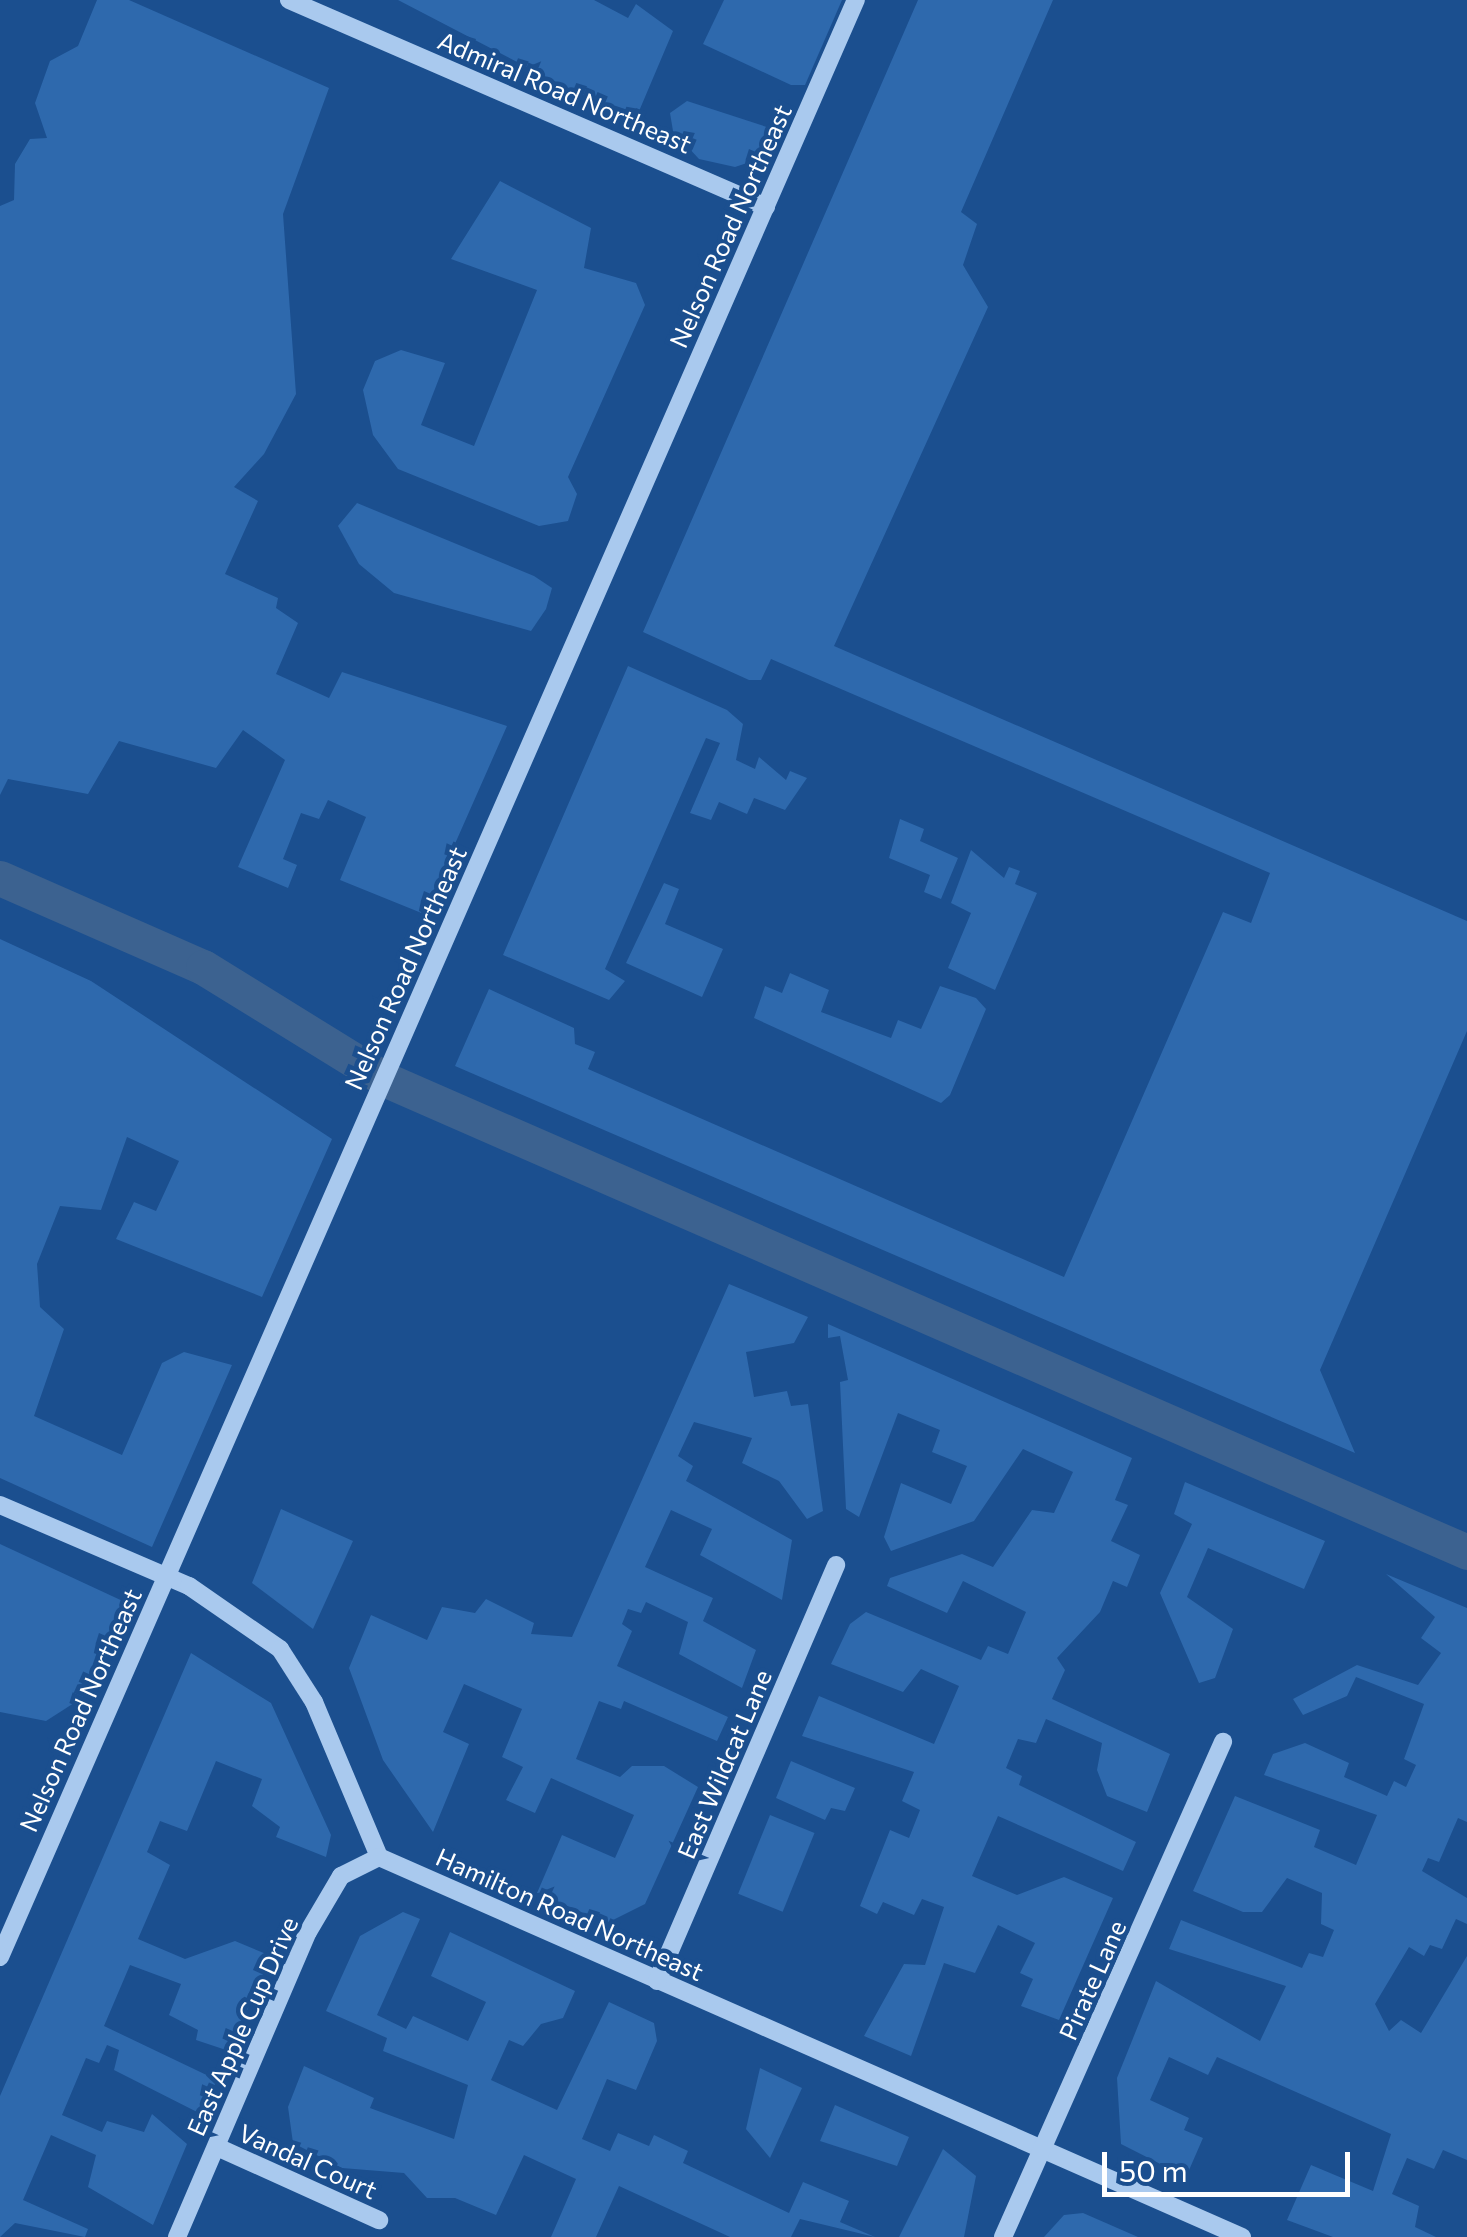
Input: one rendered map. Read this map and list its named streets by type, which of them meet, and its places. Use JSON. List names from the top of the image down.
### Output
{
  "streets": {
    "street": [
      "Admiral Road Northeast",
      "Nelson Road Northeast",
      "East Wildcat Lane",
      "Hamilton Road Northeast",
      "Pirate Lane",
      "East Apple Cup Drive",
      "Vandal Court"
    ]
  },
  "crossings": [
    ["Admiral Road Northeast", "Nelson Road Northeast"],
    ["East Wildcat Lane", "Hamilton Road Northeast"],
    ["Hamilton Road Northeast", "Pirate Lane"],
    ["Hamilton Road Northeast", "East Apple Cup Drive"],
    ["East Apple Cup Drive", "Vandal Court"]
  ],
  "scale_bar": "50 m"
}
